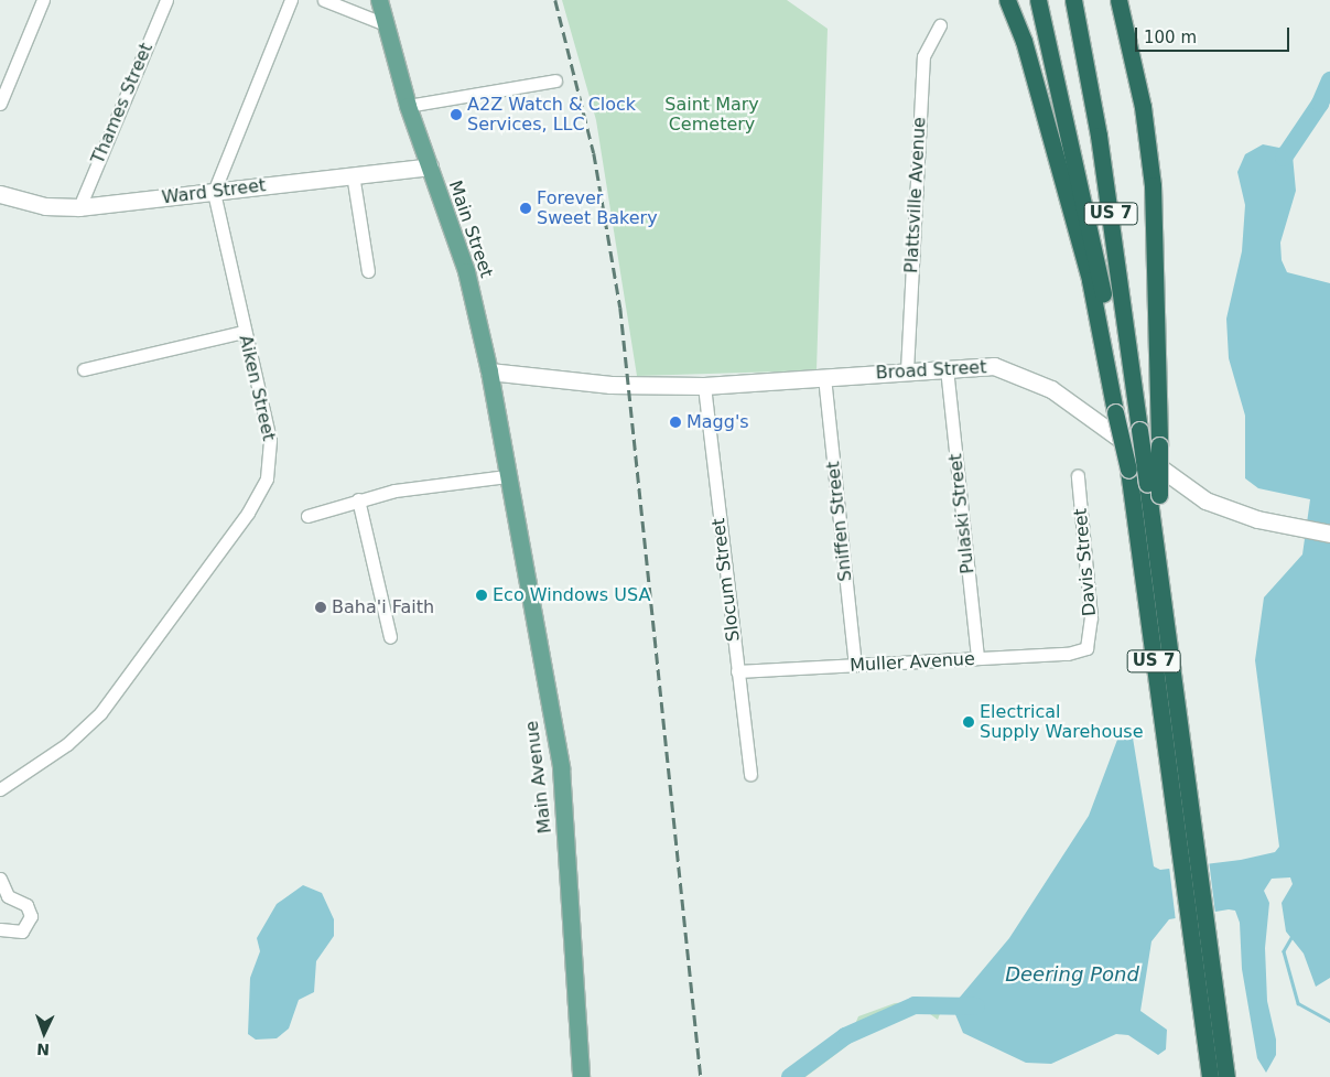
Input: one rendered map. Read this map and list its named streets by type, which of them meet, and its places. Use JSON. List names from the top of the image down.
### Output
{
  "streets": {
    "highway": ["US 7"],
    "main road": ["Main Street", "Main Avenue"],
    "street": [
      "Thames Street",
      "Ward Street",
      "Plattsville Avenue",
      "Broad Street",
      "Aiken Street",
      "Pulaski Street",
      "Sniffen Street",
      "Davis Street",
      "Slocum Street",
      "Muller Avenue"
    ]
  },
  "crossings": [
    ["Thames Street", "Ward Street"],
    ["Ward Street", "Main Street"],
    ["Ward Street", "Aiken Street"],
    ["Plattsville Avenue", "Broad Street"],
    ["Main Street", "Broad Street"],
    ["Main Street", "Main Avenue"],
    ["Broad Street", "Pulaski Street"],
    ["Broad Street", "Sniffen Street"],
    ["Broad Street", "Slocum Street"],
    ["Pulaski Street", "Muller Avenue"],
    ["Sniffen Street", "Muller Avenue"],
    ["Davis Street", "Muller Avenue"],
    ["Slocum Street", "Muller Avenue"]
  ],
  "water": ["Deering Pond"],
  "parks": ["Saint Mary Cemetery"],
  "places": [
    "A2Z Watch & Clock Services, LLC",
    "Forever Sweet Bakery",
    "Magg's",
    "Eco Windows USA",
    "Baha'i Faith",
    "Electrical Supply Warehouse"
  ],
  "scale_bar": "100 m",
  "north": "bottom"
}
